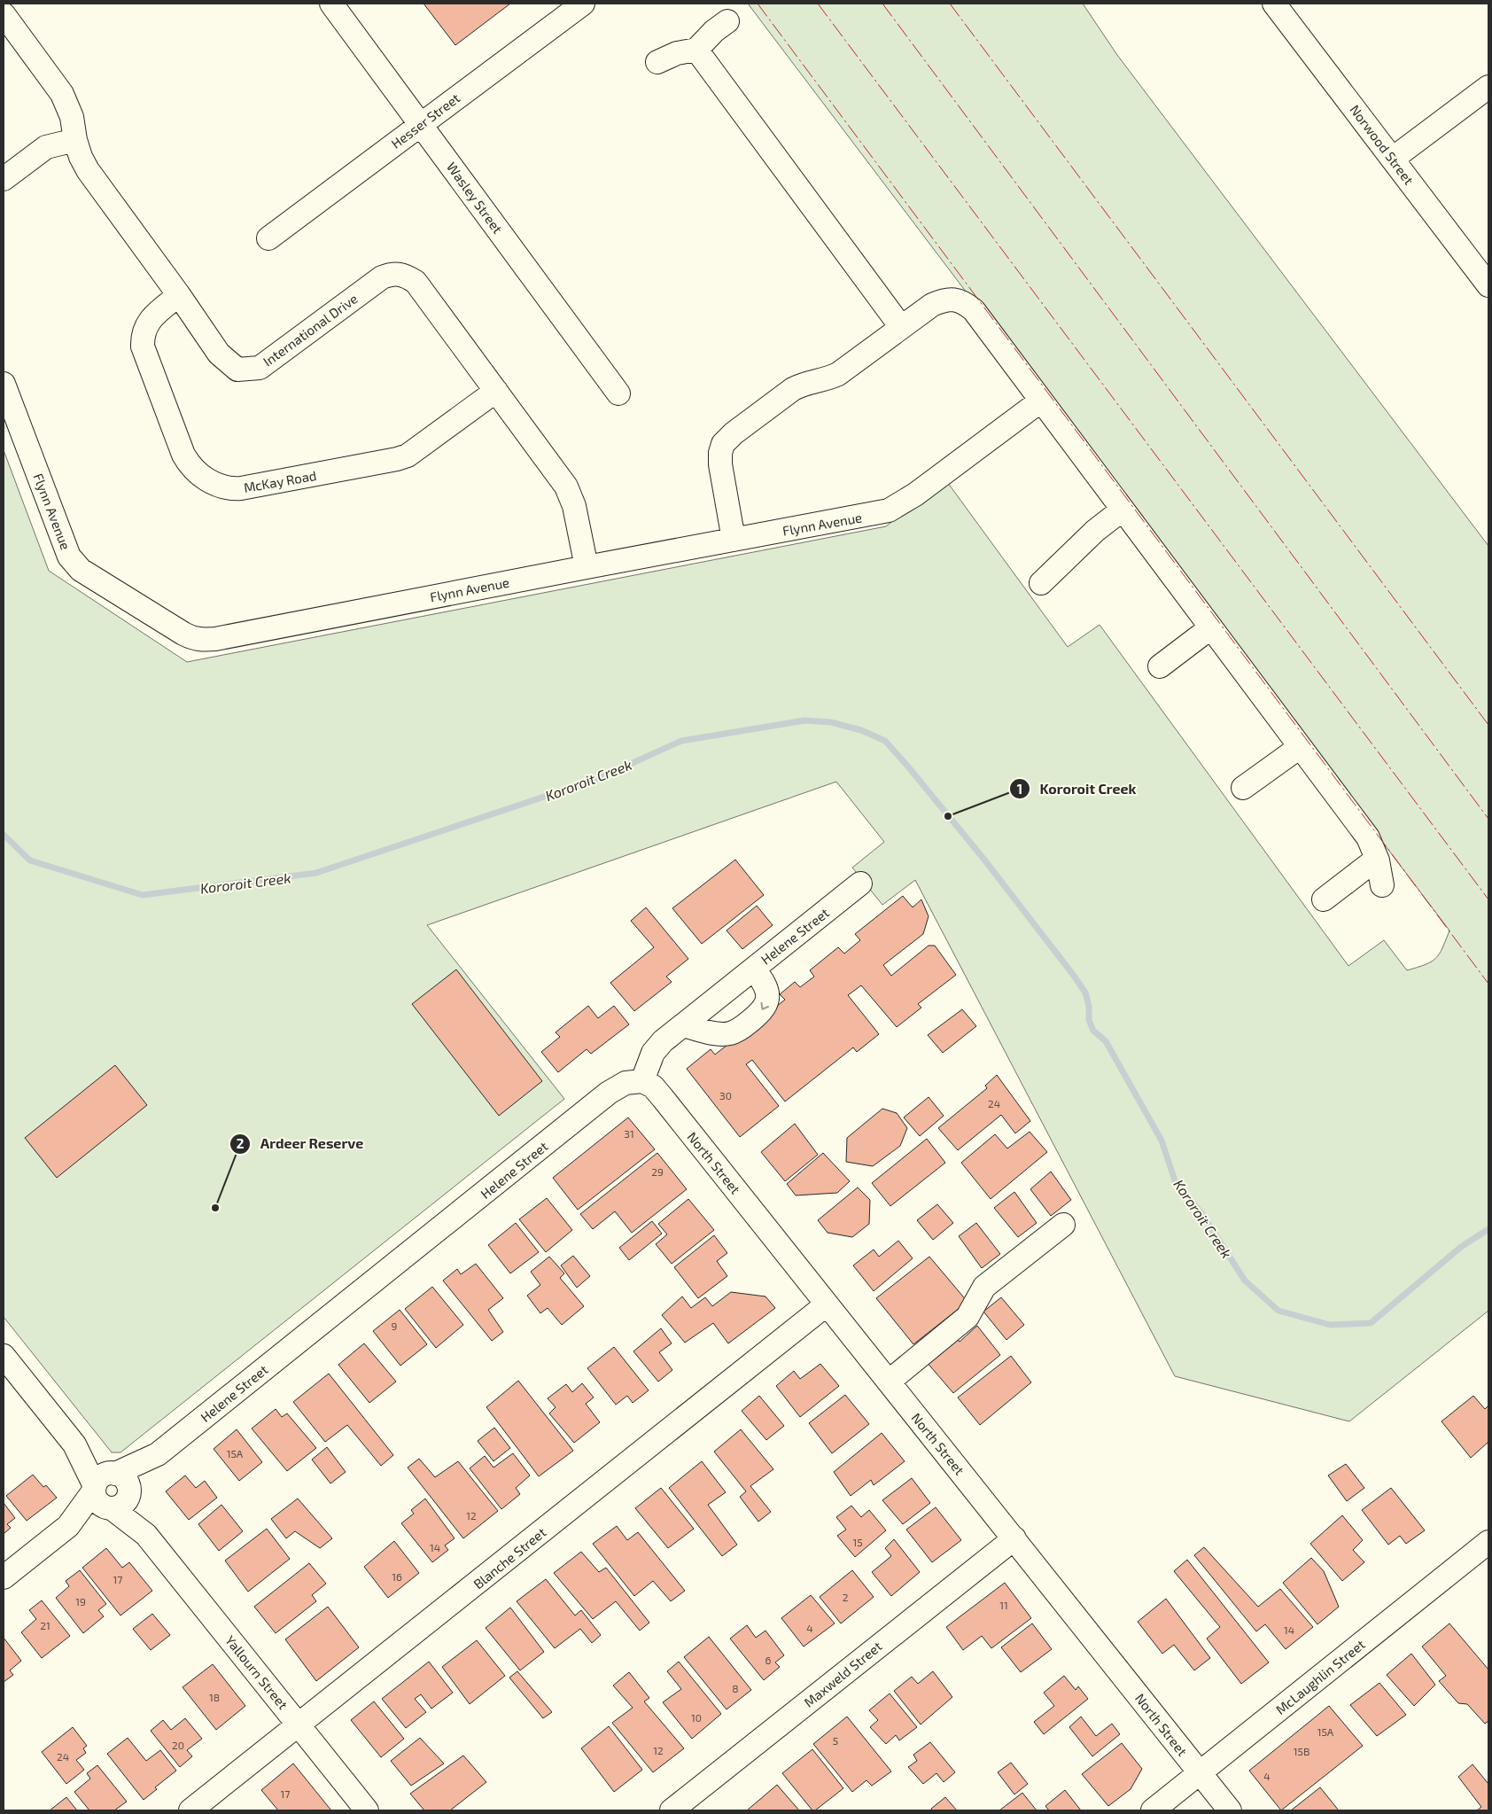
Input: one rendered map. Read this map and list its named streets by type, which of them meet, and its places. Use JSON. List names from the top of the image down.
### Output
{
  "streets": {
    "street": [
      "Hesser Street",
      "Norwood Street",
      "Wasley Street",
      "International Drive",
      "McKay Road",
      "Flynn Avenue",
      "Helene Street",
      "North Street",
      "Blanche Street",
      "Yallourn Street",
      "Maxweld Street",
      "McLaughlin Street"
    ]
  },
  "crossings": [
    ["Hesser Street", "Wasley Street"],
    ["International Drive", "McKay Road"],
    ["International Drive", "Flynn Avenue"],
    ["Helene Street", "North Street"],
    ["Helene Street", "Yallourn Street"],
    ["North Street", "Blanche Street"],
    ["North Street", "Maxweld Street"],
    ["North Street", "McLaughlin Street"],
    ["Blanche Street", "Yallourn Street"]
  ],
  "water": ["Kororoit Creek"],
  "places": ["Kororoit Creek", "Ardeer Reserve"],
  "house_numbers": [
    "30",
    "24",
    "31",
    "29",
    "9",
    "15A",
    "12",
    "15",
    "14",
    "16",
    "17",
    "2",
    "19",
    "11",
    "21",
    "4",
    "14",
    "6",
    "8",
    "18",
    "10",
    "15A",
    "5",
    "20",
    "12",
    "15B",
    "24",
    "4",
    "17"
  ]
}
